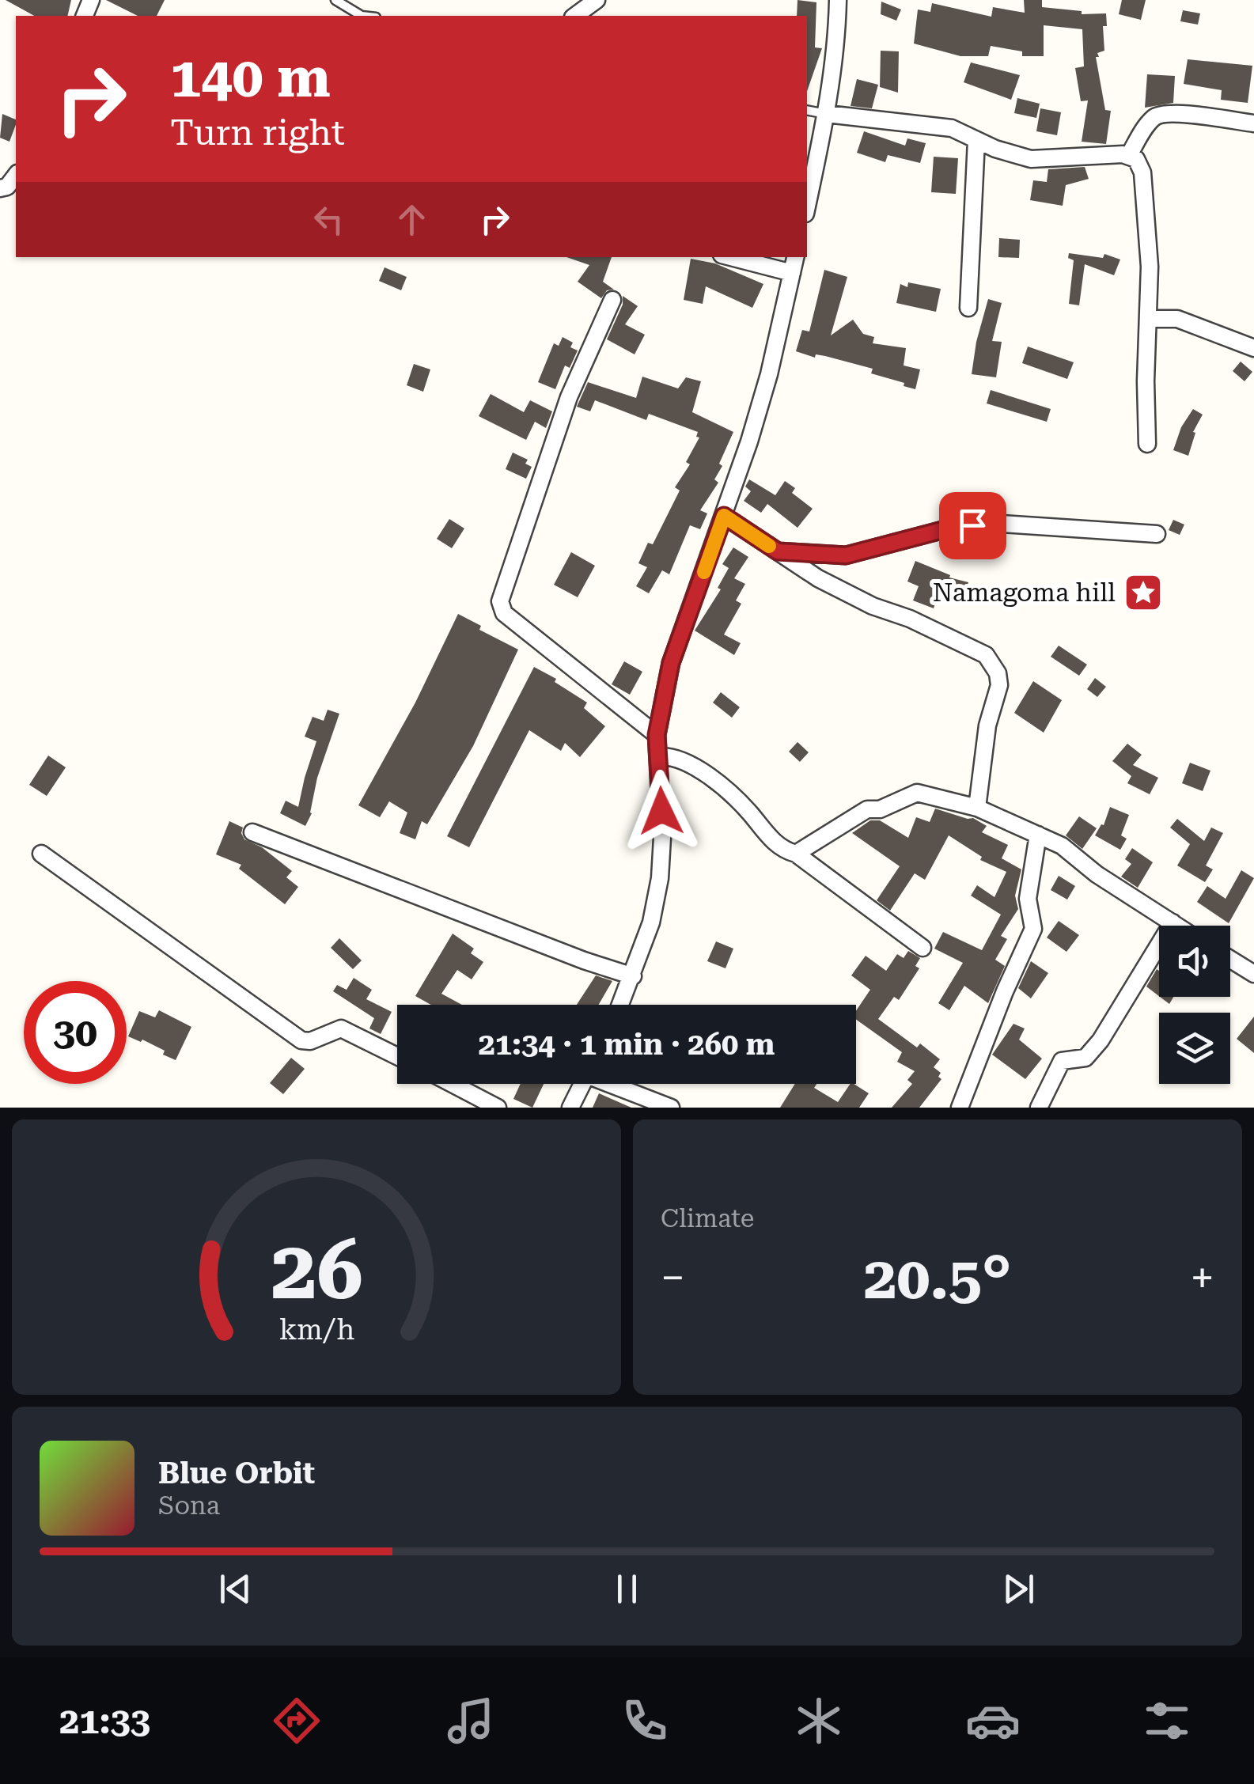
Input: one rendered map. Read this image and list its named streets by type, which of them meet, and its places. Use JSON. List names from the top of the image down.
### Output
{
  "places": {
    "place": ["Namagoma hill"]
  },
  "page": {
    "turn": ["140 m", "Turn right"],
    "limit": "30",
    "trip": "21:34 · 1 min · 260 m",
    "tile": "Climate",
    "heat": ["−", "20.5°", "+"],
    "song": ["Blue Orbit", "Sona"],
    "tabs": "21:33",
    "gauge": ["26", "km/h"]
  }
}
